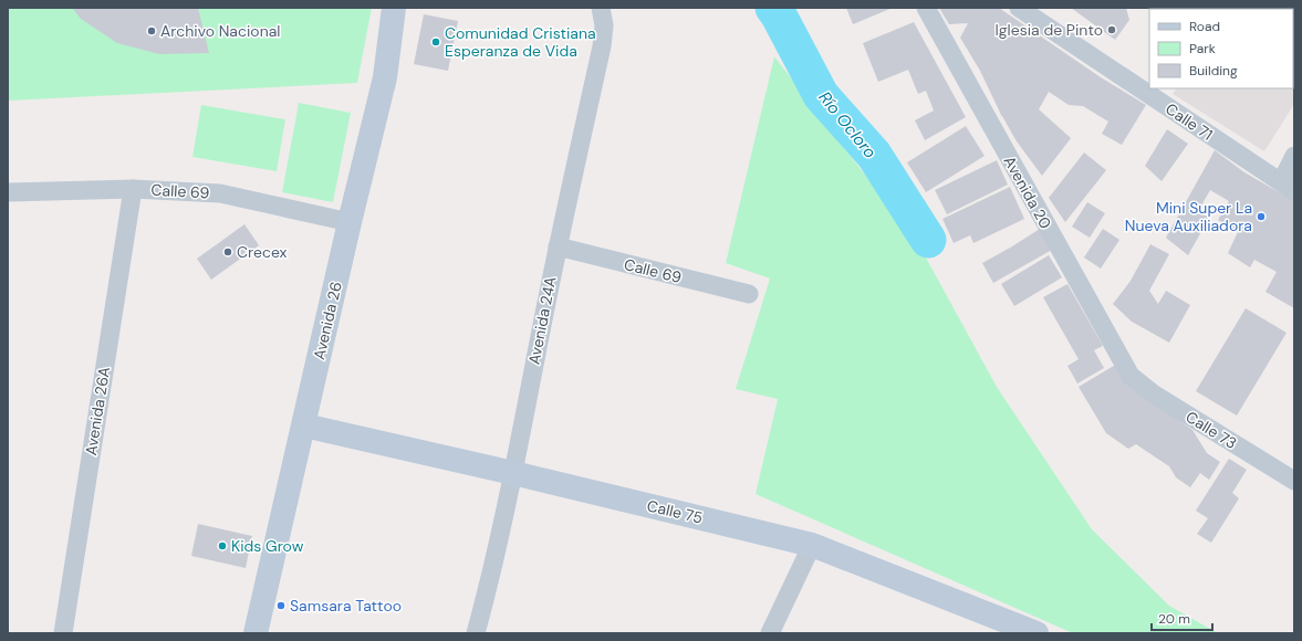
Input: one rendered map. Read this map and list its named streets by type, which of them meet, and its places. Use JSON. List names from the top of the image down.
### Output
{
  "streets": {
    "street": [
      "Calle 71",
      "Calle 69",
      "Avenida 20",
      "Avenida 26",
      "Avenida 24A",
      "Avenida 26A",
      "Calle 73",
      "Calle 75"
    ]
  },
  "crossings": [
    ["Calle 69", "Avenida 26"],
    ["Calle 69", "Avenida 24A"],
    ["Calle 69", "Avenida 26A"],
    ["Avenida 20", "Calle 73"],
    ["Avenida 26", "Calle 75"],
    ["Avenida 24A", "Calle 75"]
  ],
  "water": ["Río Ocloro"],
  "places": [
    "Iglesia de Pinto",
    "Archivo Nacional",
    "Comunidad Cristiana Esperanza de Vida",
    "Mini Super La Nueva Auxiliadora",
    "Crecex",
    "Kids Grow",
    "Samsara Tattoo"
  ],
  "legend": ["Road", "Park", "Building"],
  "scale_bar": "20 m"
}
